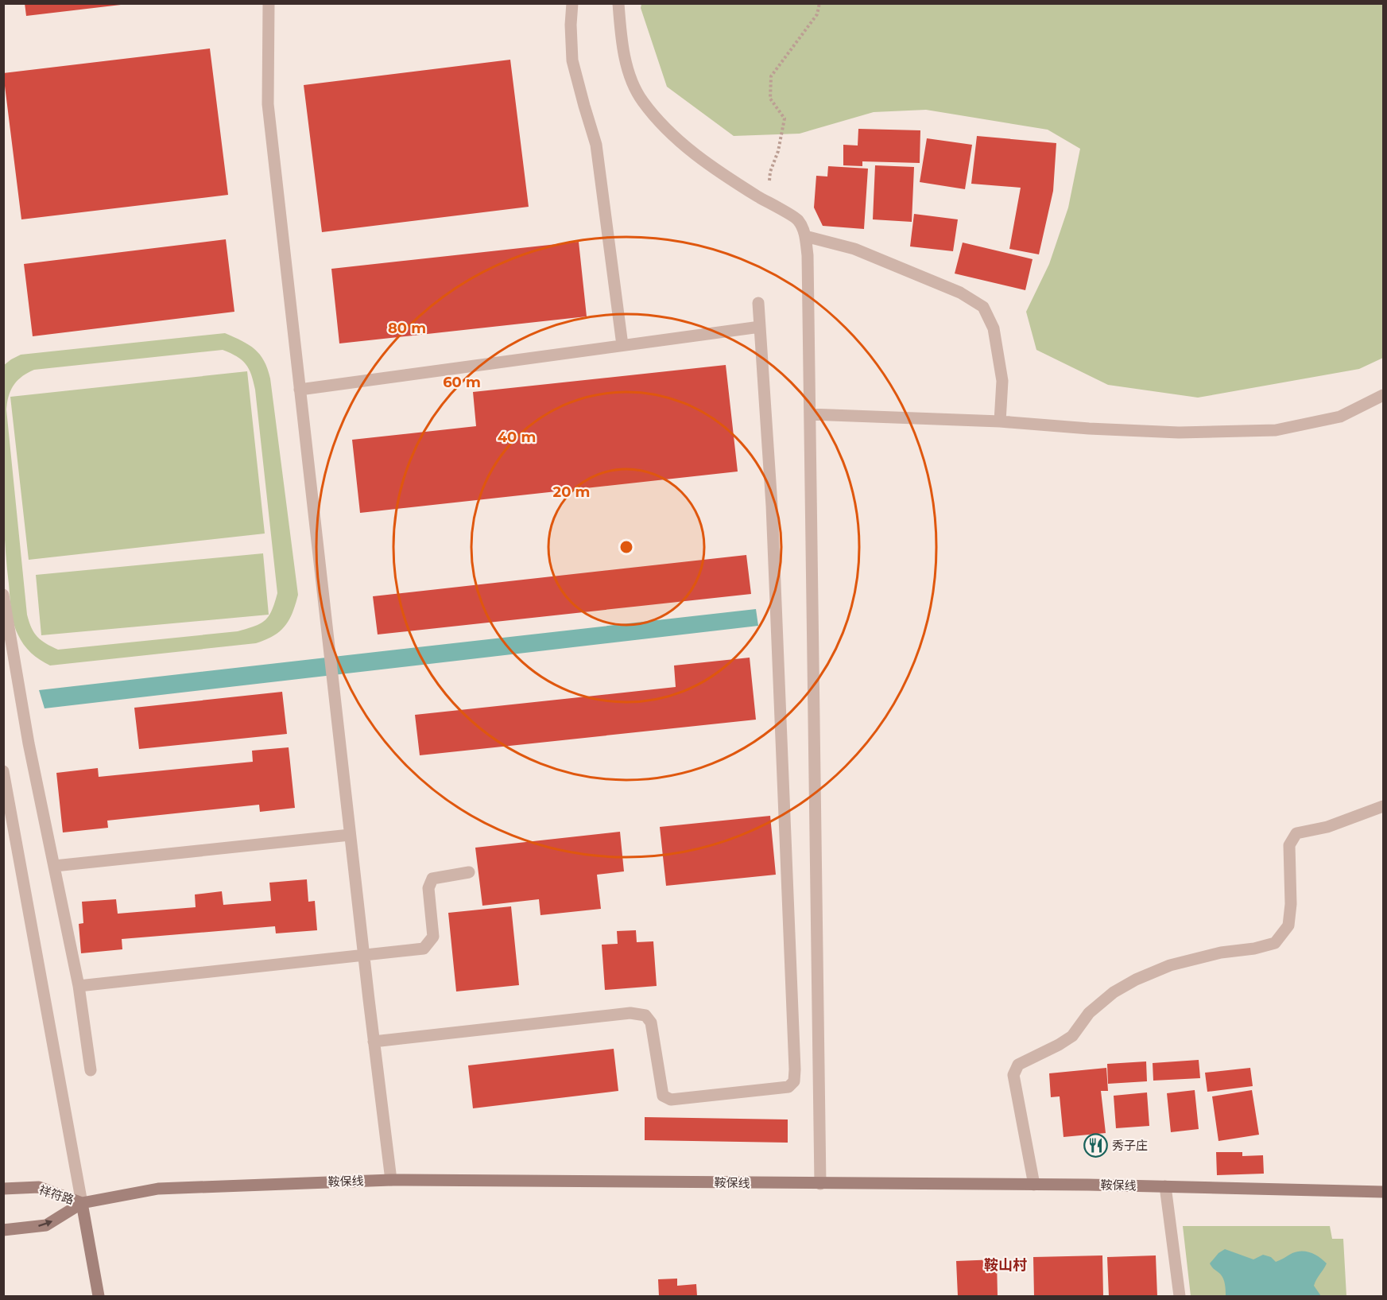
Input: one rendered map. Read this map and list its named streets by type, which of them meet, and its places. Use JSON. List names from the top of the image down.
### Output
{
  "streets": {
    "main road": ["鞍保线", "祥符路"]
  },
  "crossings": [
    ["鞍保线", "祥符路"]
  ],
  "one_way": ["祥符路"],
  "districts": ["鞍山村"],
  "places": {
    "restaurant": ["秀子庄"]
  },
  "rings": [
    "80 m",
    "60 m",
    "40 m",
    "20 m"
  ]
}
